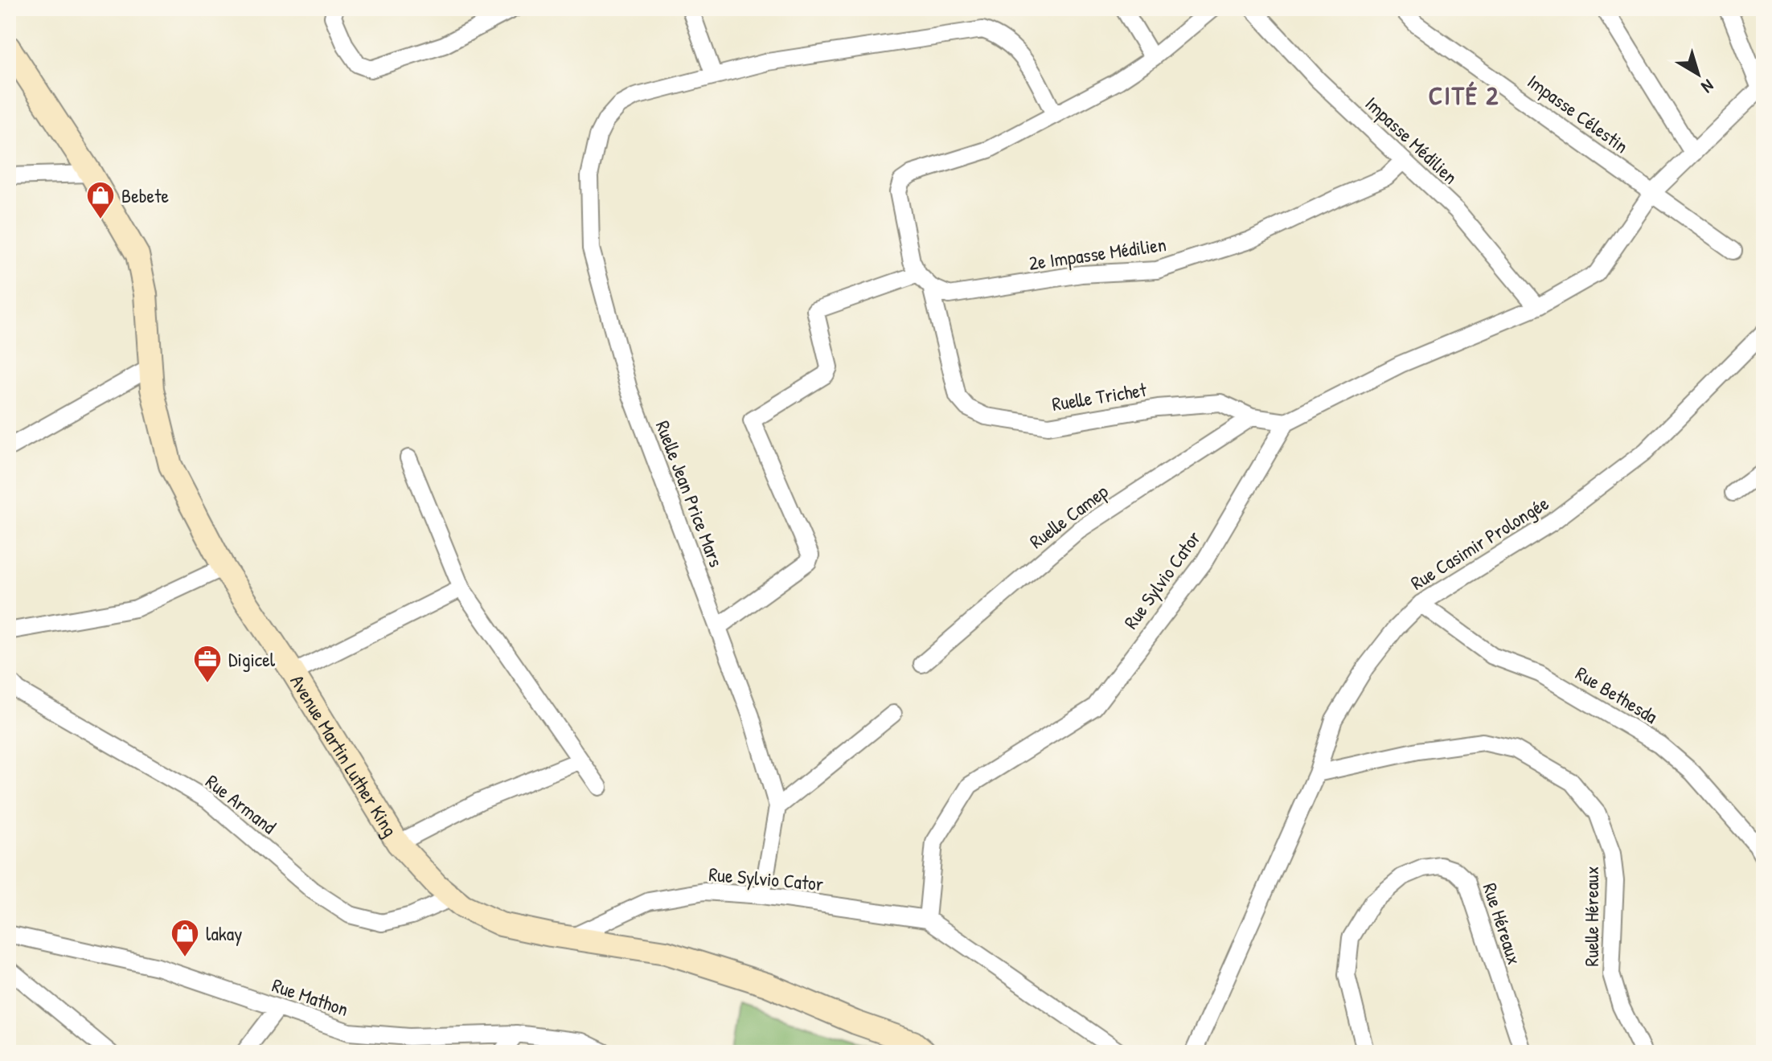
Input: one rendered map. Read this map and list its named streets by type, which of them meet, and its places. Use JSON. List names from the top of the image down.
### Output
{
  "streets": {
    "main road": ["Avenue Martin Luther King"],
    "street": [
      "Impasse Célestin",
      "Impasse Médilien",
      "2e Impasse Médilien",
      "Ruelle Trichet",
      "Ruelle Jean Price Mars",
      "Ruelle Camep",
      "Rue Casimir Prolongée",
      "Rue Sylvio Cator",
      "Rue Bethesda",
      "Rue Armand",
      "Ruelle Héreaux",
      "Rue Héreaux",
      "Rue Mathon"
    ]
  },
  "crossings": [
    ["Impasse Médilien", "2e Impasse Médilien"],
    ["2e Impasse Médilien", "Ruelle Trichet"],
    ["Ruelle Trichet", "Ruelle Camep"],
    ["Ruelle Trichet", "Rue Sylvio Cator"],
    ["Ruelle Jean Price Mars", "Rue Sylvio Cator"],
    ["Rue Casimir Prolongée", "Rue Bethesda"],
    ["Rue Casimir Prolongée", "Ruelle Héreaux"],
    ["Rue Sylvio Cator", "Avenue Martin Luther King"],
    ["Avenue Martin Luther King", "Rue Armand"]
  ],
  "districts": ["CITÉ 2"],
  "places": {
    "shop": ["Bebete", "lakay"],
    "office": ["Digicel"]
  },
  "north": "bottom right"
}
